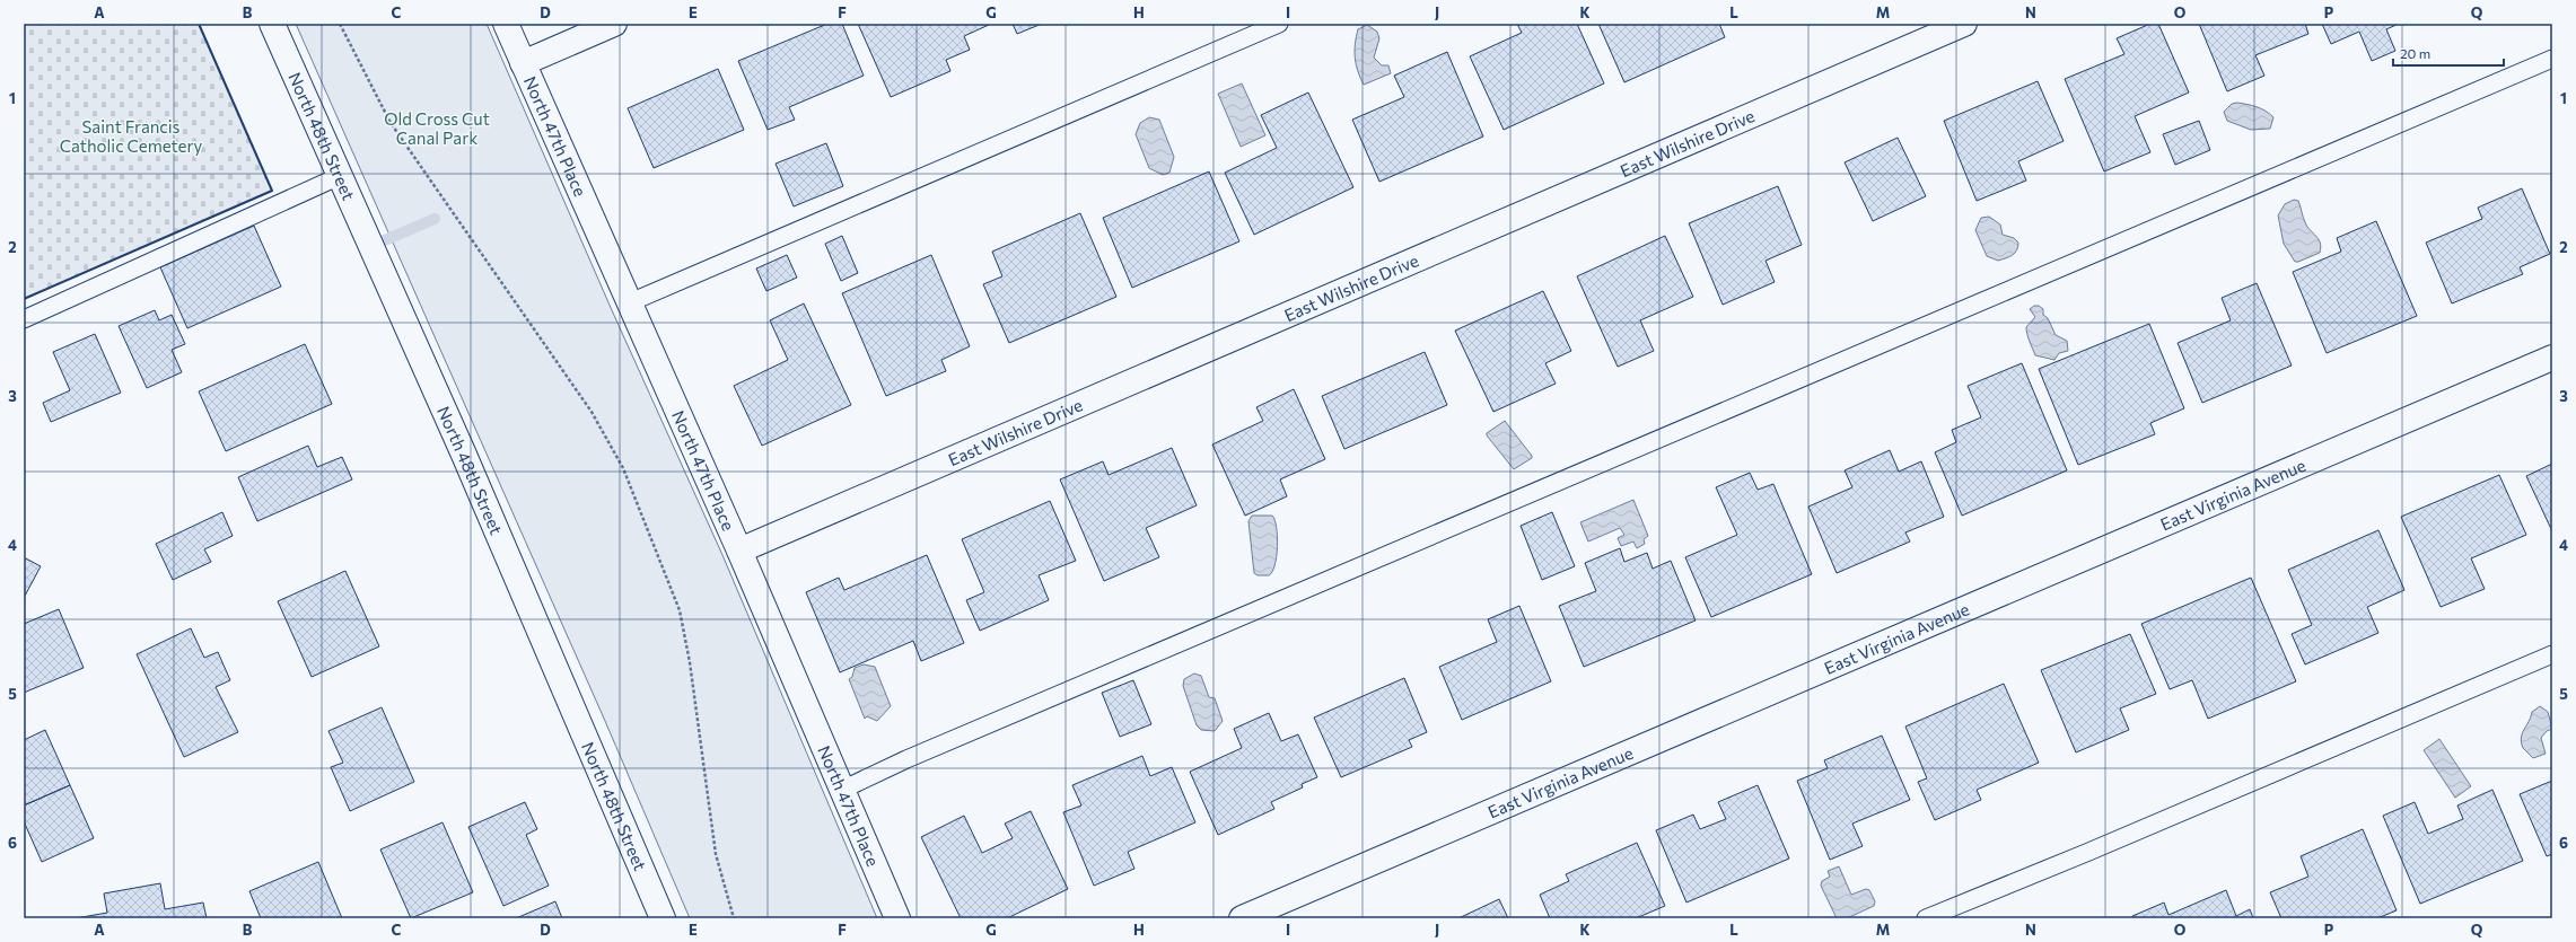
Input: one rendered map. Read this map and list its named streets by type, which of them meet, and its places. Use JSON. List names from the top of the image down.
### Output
{
  "streets": {
    "street": [
      "North 48th Street",
      "North 47th Place",
      "East Wilshire Drive",
      "East Virginia Avenue"
    ]
  },
  "crossings": [
    ["North 47th Place", "East Wilshire Drive"]
  ],
  "parks": ["Old Cross Cut Canal Park", "Saint Francis Catholic Cemetery"],
  "scale_bar": "20 m",
  "grid": {
    "columns": [
      "A",
      "B",
      "C",
      "D",
      "E",
      "F",
      "G",
      "H",
      "I",
      "J",
      "K",
      "L",
      "M",
      "N",
      "O",
      "P",
      "Q"
    ],
    "rows": [
      "1",
      "2",
      "3",
      "4",
      "5",
      "6"
    ]
  }
}
